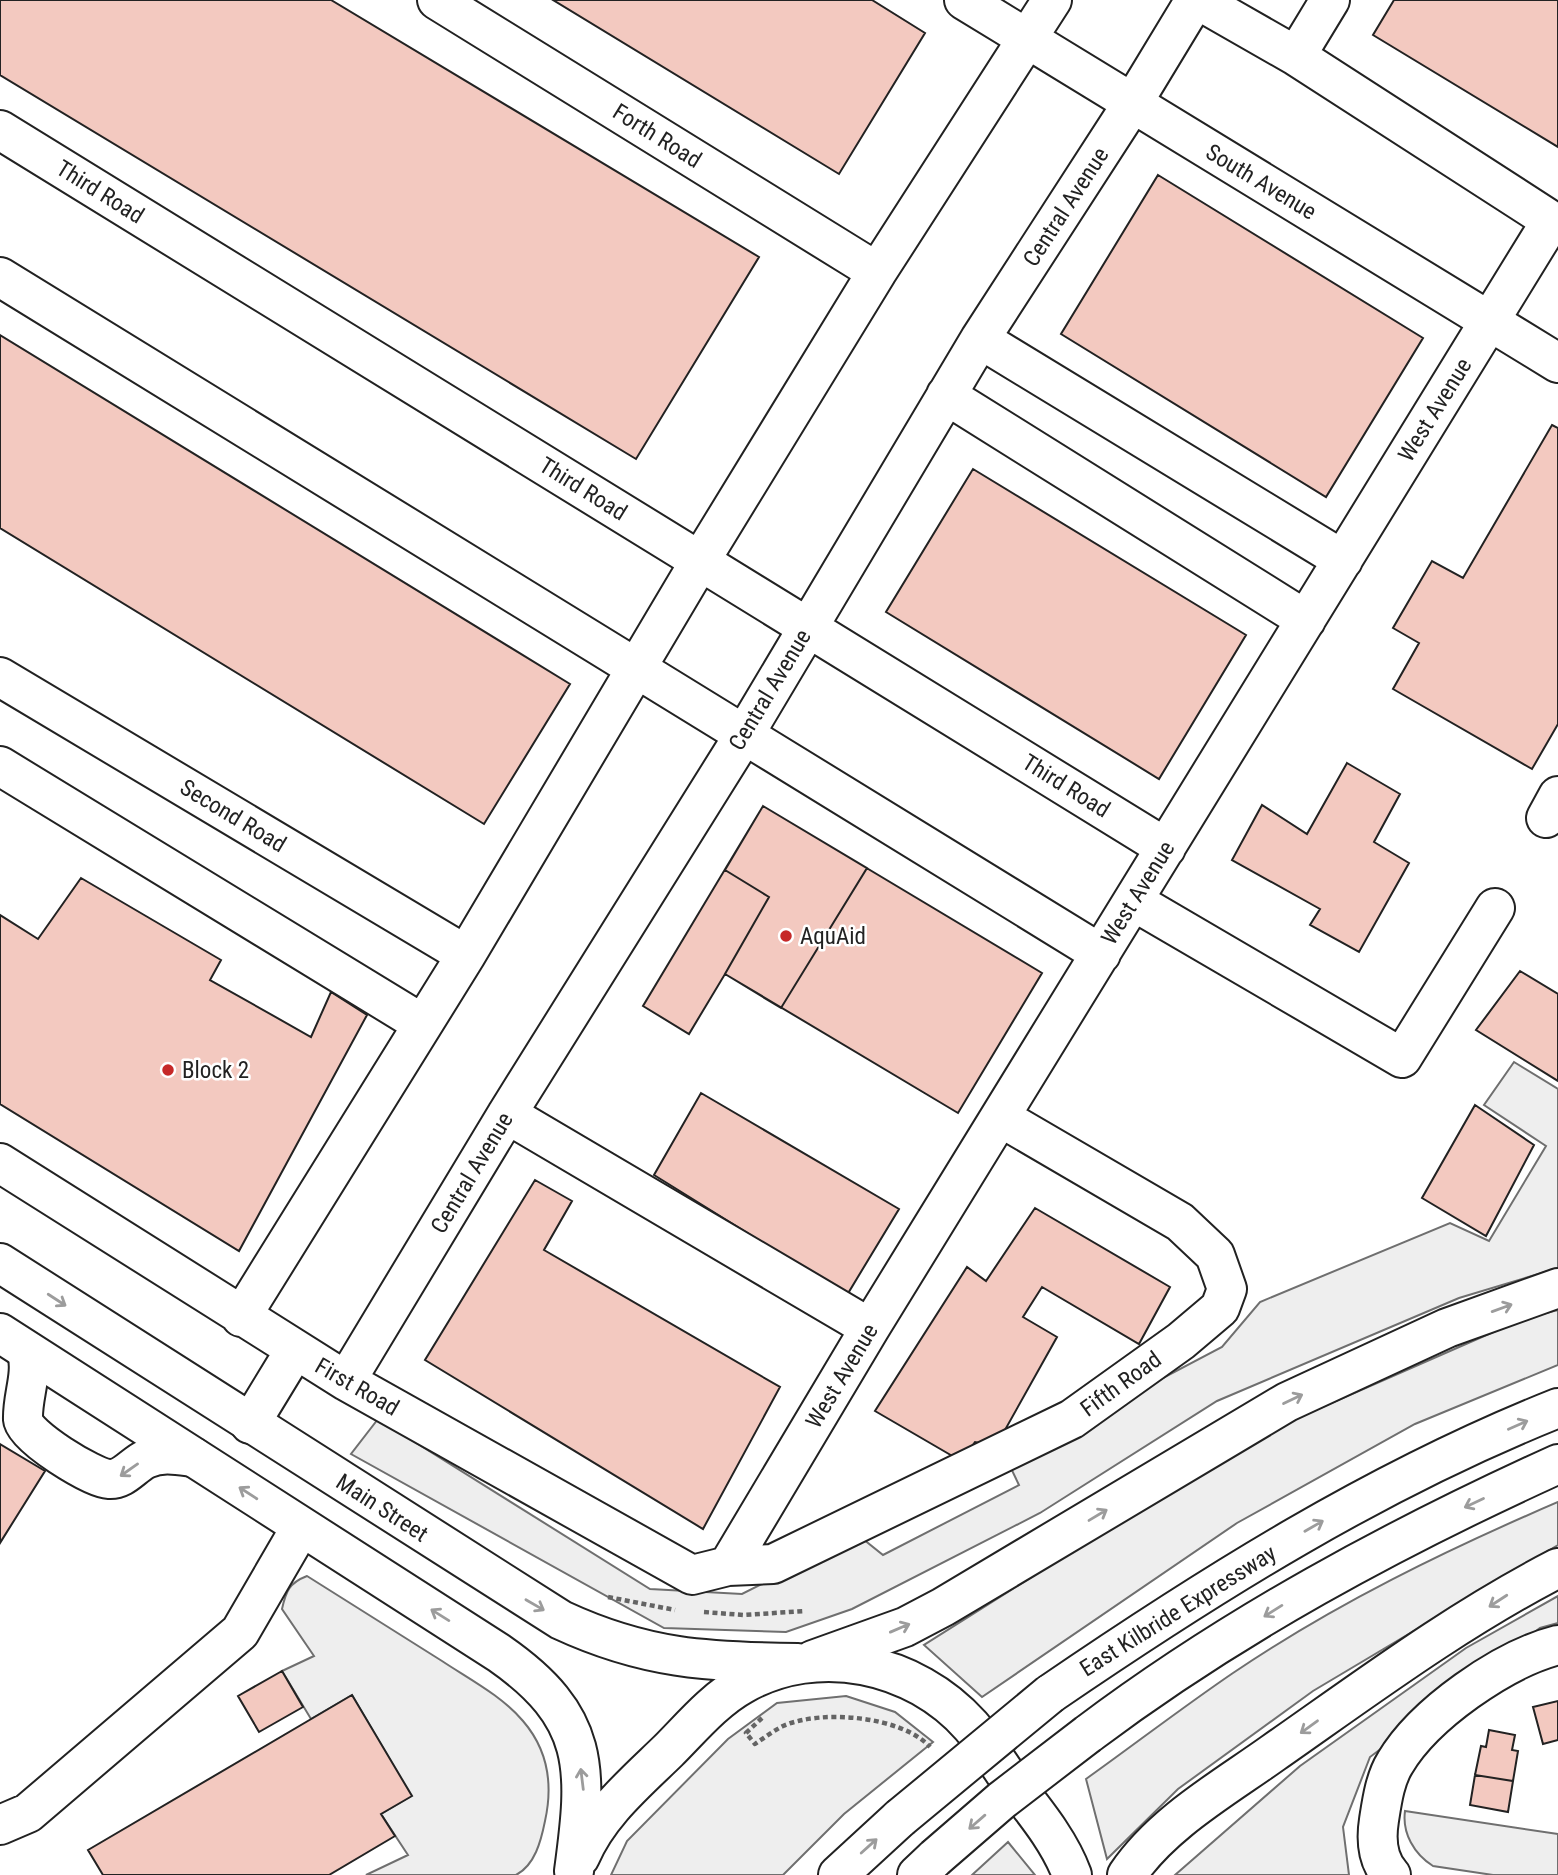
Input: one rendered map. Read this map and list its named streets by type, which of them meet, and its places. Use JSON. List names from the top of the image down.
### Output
{
  "streets": {
    "main road": [
      "Forth Road",
      "South Avenue",
      "Third Road",
      "Central Avenue",
      "West Avenue",
      "Second Road",
      "Fifth Road",
      "First Road",
      "Main Street",
      "East Kilbride Expressway"
    ]
  },
  "crossings": [
    ["South Avenue", "Central Avenue"],
    ["South Avenue", "West Avenue"],
    ["Third Road", "Central Avenue"],
    ["Third Road", "West Avenue"],
    ["Central Avenue", "First Road"],
    ["West Avenue", "Fifth Road"],
    ["West Avenue", "First Road"],
    ["Fifth Road", "First Road"]
  ],
  "places": ["AquAid", "Block 2"]
}
